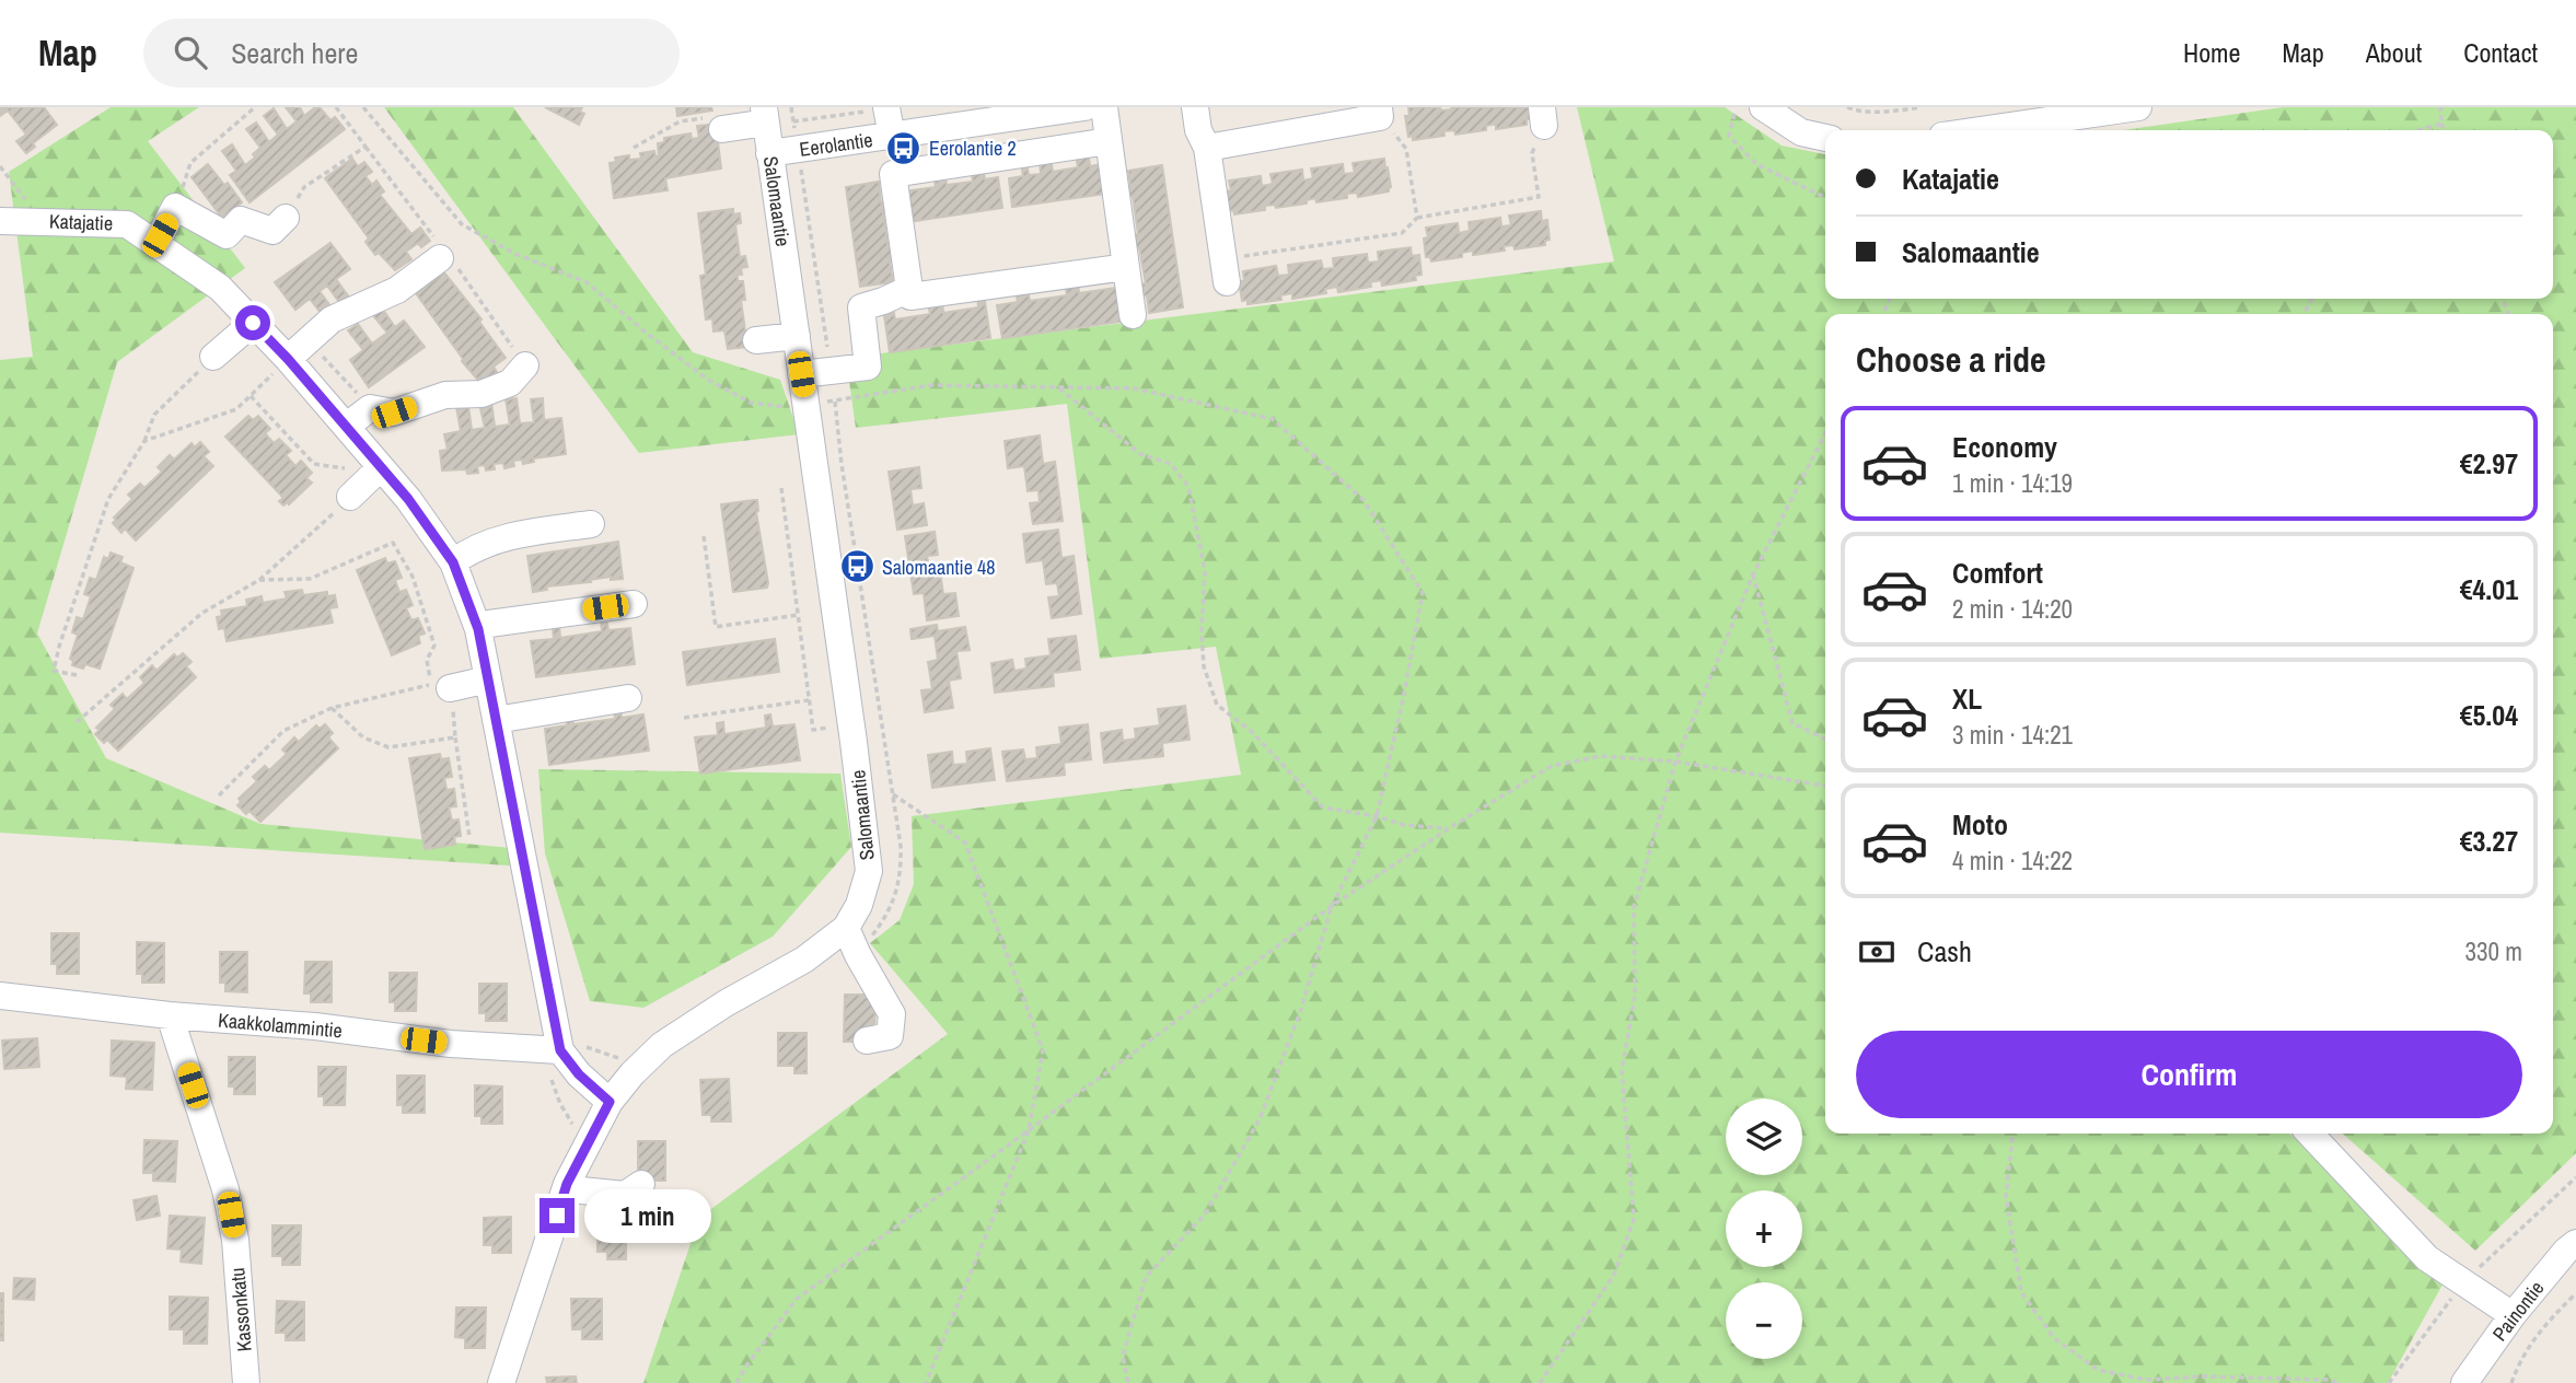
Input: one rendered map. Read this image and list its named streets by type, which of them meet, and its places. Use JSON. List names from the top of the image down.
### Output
{
  "streets": {
    "street": [
      "Eerolantie",
      "Salomaantie",
      "Katajatie",
      "Kaakkolammintie",
      "Kassonkatu",
      "Painontie"
    ]
  },
  "crossings": [
    ["Eerolantie", "Salomaantie"],
    ["Salomaantie", "Katajatie"],
    ["Katajatie", "Kaakkolammintie"],
    ["Kaakkolammintie", "Kassonkatu"]
  ],
  "places": {
    "bus stop": ["Eerolantie 2", "Salomaantie 48"]
  },
  "page": {
    "header": "Map",
    "search": "Search here",
    "nav": [
      "Home",
      "Map",
      "About",
      "Contact"
    ],
    "banner": ["Katajatie", "Salomaantie"],
    "heading": "Choose a ride",
    "list": [
      {
        "name": "Economy",
        "note": "1 min · 14:19",
        "value": "€2.97"
      },
      {
        "name": "Comfort",
        "note": "2 min · 14:20",
        "value": "€4.01"
      },
      {
        "name": "XL",
        "note": "3 min · 14:21",
        "value": "€5.04"
      },
      {
        "name": "Moto",
        "note": "4 min · 14:22",
        "value": "€3.27"
      }
    ],
    "pay": ["Cash", "330 m"],
    "buttons": "Confirm",
    "map_buttons": ["+", "−"],
    "bubble": "1 min"
  }
}
